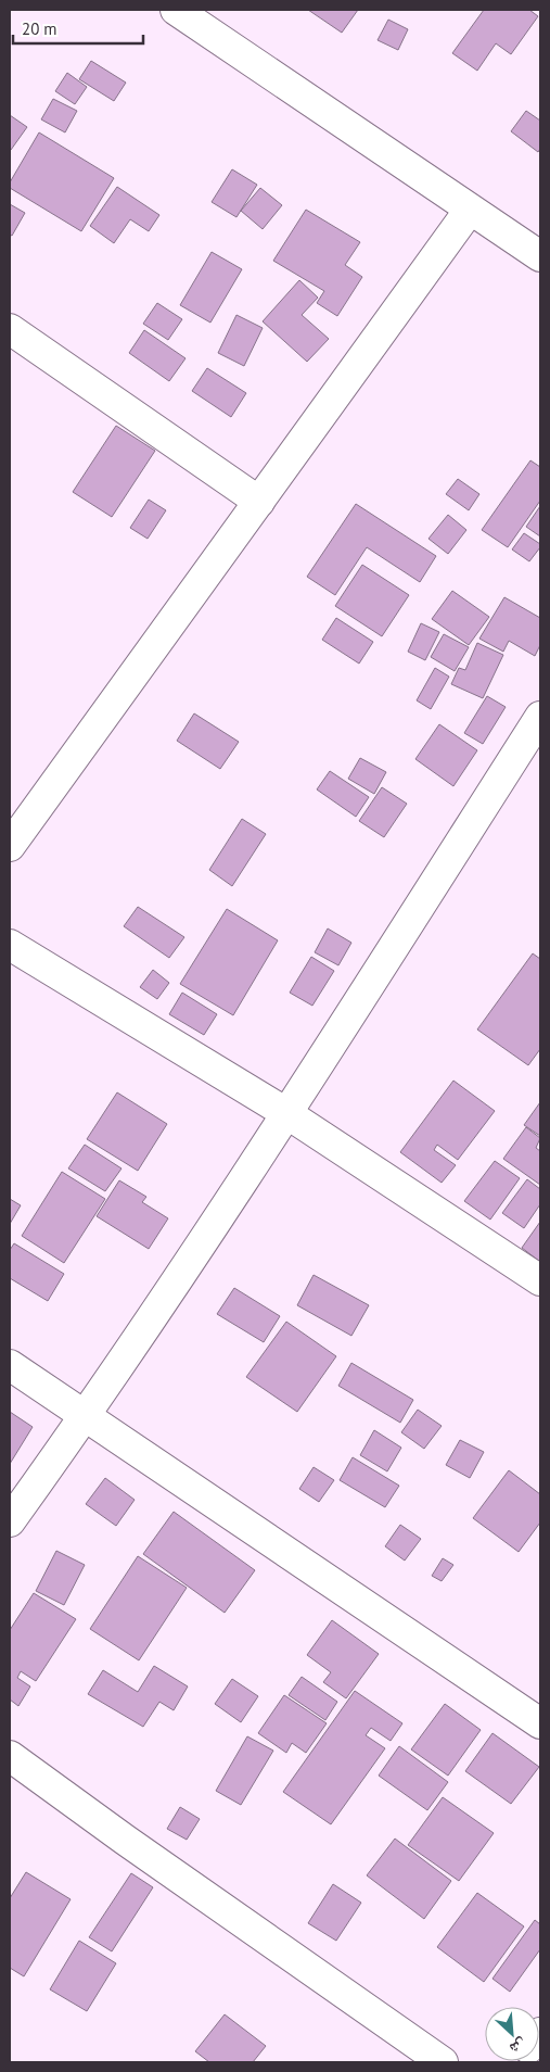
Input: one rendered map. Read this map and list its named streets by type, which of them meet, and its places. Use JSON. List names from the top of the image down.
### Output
{
  "scale_bar": "20 m",
  "north": "bottom right"
}
